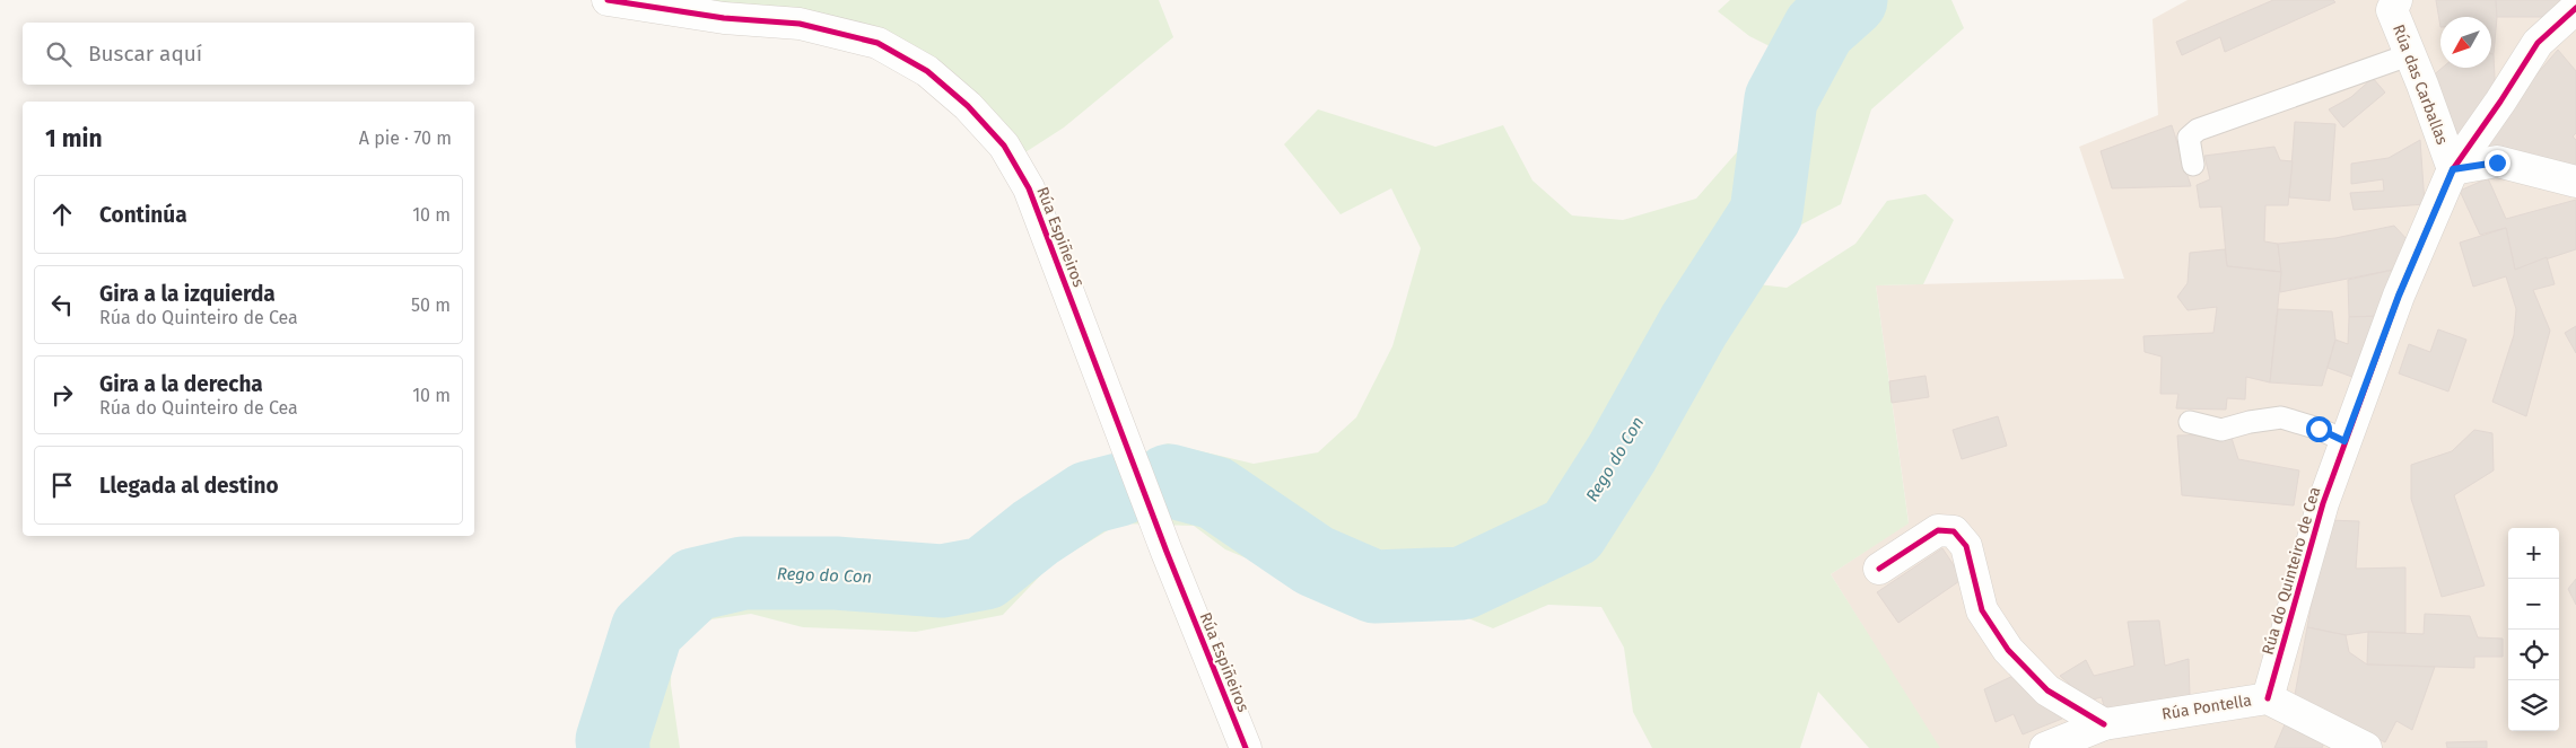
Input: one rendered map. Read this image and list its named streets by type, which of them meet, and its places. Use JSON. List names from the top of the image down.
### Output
{
  "streets": {
    "street": [
      "Rúa das Carballas",
      "Rúa Espiñeiros",
      "Rúa do Quinteiro de Cea",
      "Rúa Pontella"
    ]
  },
  "crossings": [
    ["Rúa das Carballas", "Rúa do Quinteiro de Cea"],
    ["Rúa do Quinteiro de Cea", "Rúa Pontella"]
  ],
  "water": ["Rego do Con"],
  "north": "bottom left",
  "page": {
    "search": "Buscar aquí",
    "heading": ["1 min", "A pie · 70 m"],
    "list": [
      ["Continúa", "10 m"],
      ["Gira a la izquierda", "Rúa do Quinteiro de Cea", "50 m"],
      ["Gira a la derecha", "Rúa do Quinteiro de Cea", "10 m"],
      "Llegada al destino"
    ],
    "map_buttons": ["+", "−"]
  }
}
